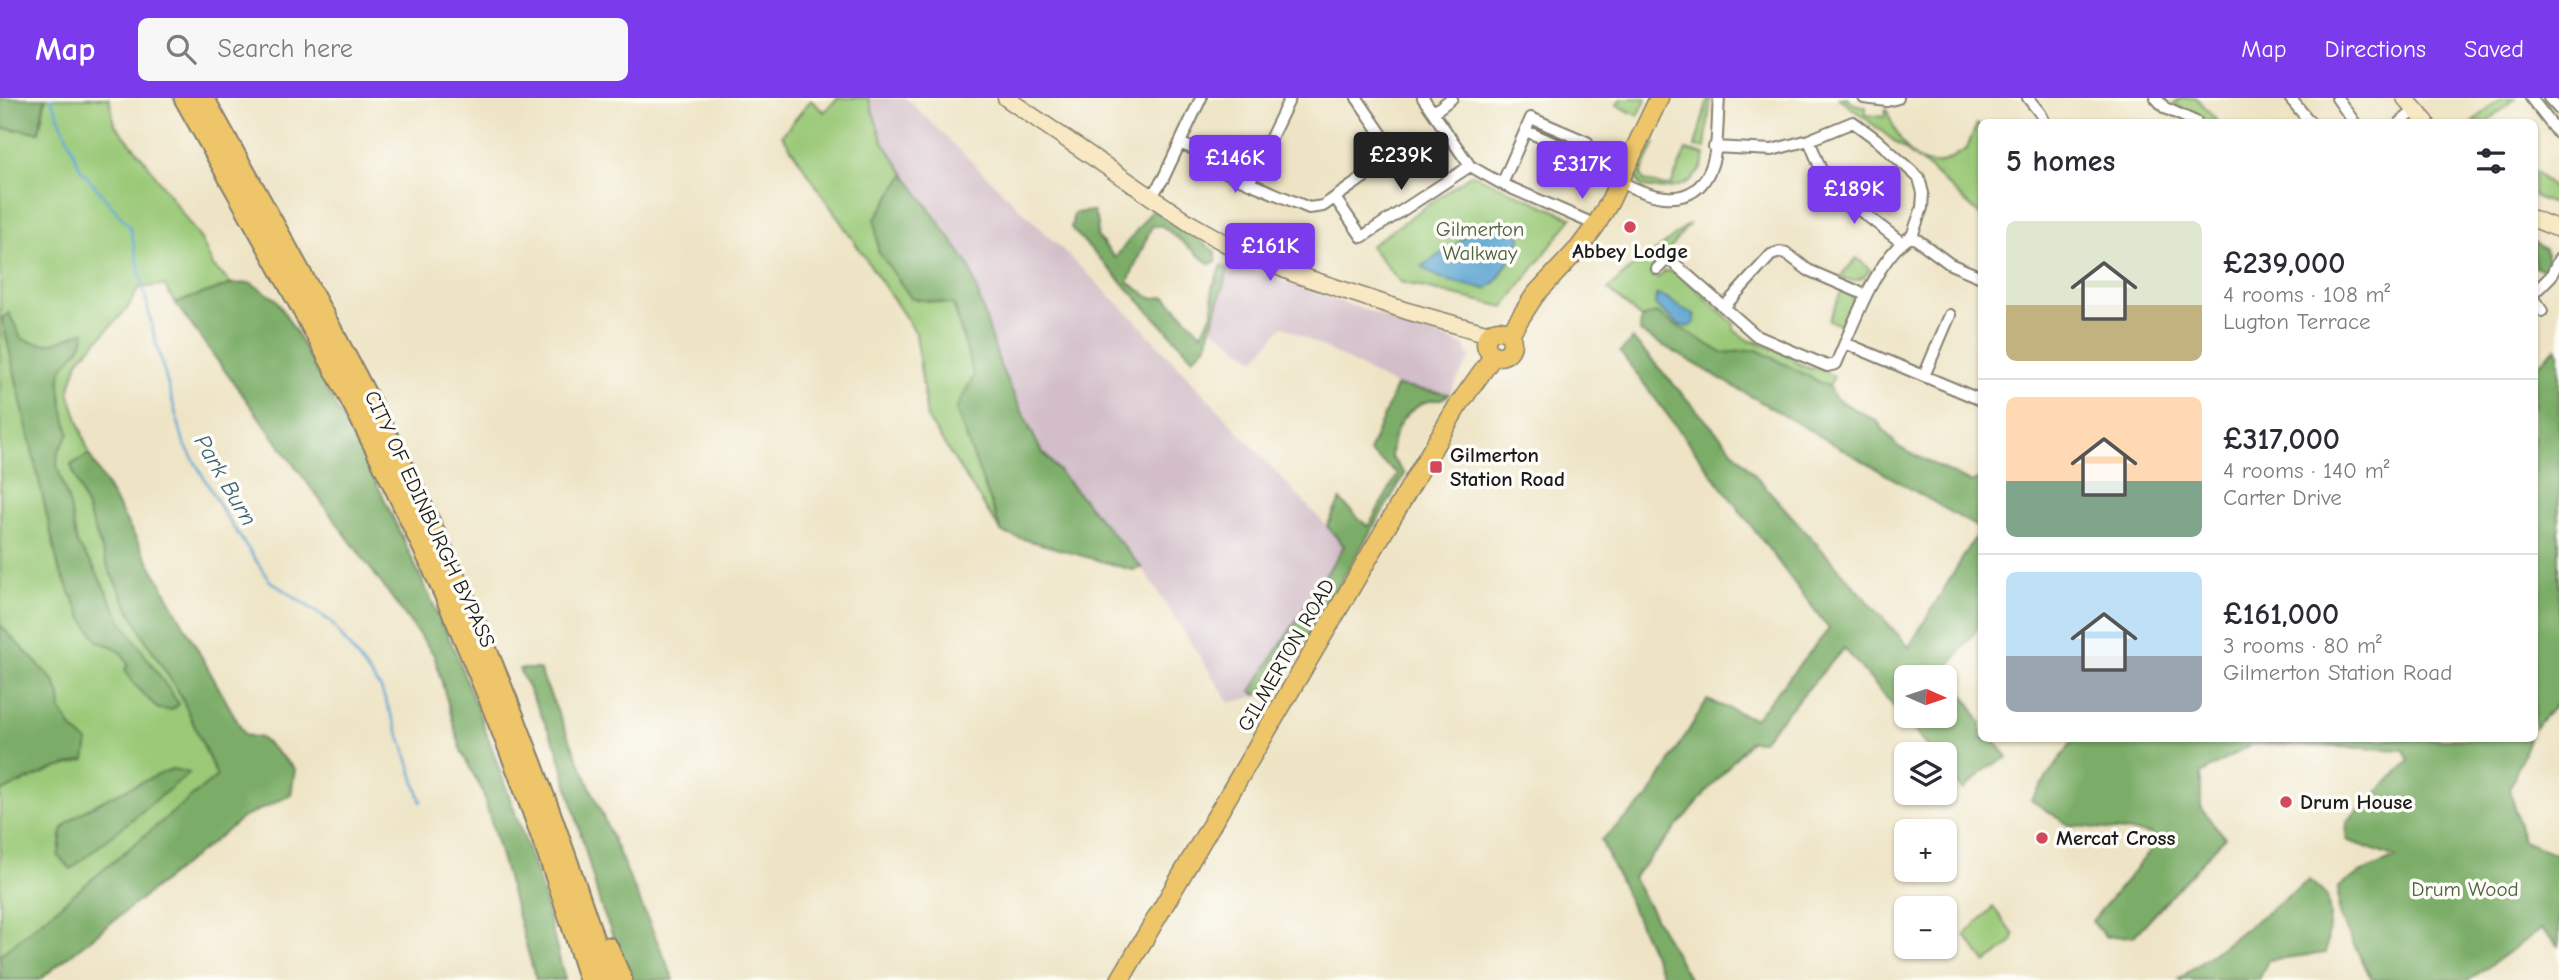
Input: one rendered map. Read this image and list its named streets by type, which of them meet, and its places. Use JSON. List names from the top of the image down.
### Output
{
  "streets": {
    "highway": ["CITY OF EDINBURGH BYPASS"],
    "main road": ["GILMERTON ROAD"]
  },
  "water": ["Park Burn"],
  "parks": ["Gilmerton Walkway", "Drum Wood"],
  "places": {
    "other": ["Abbey Lodge", "Drum House", "Mercat Cross"],
    "transit": ["Gilmerton Station Road"]
  },
  "north": "right",
  "page": {
    "header": "Map",
    "search": "Search here",
    "nav": ["Map", "Directions", "Saved"],
    "heading": "5 homes",
    "price": [
      "£239K",
      "£146K",
      "£317K",
      "£189K",
      "£161K"
    ],
    "list": [
      {
        "name": "£239,000",
        "note": "4 rooms · 108 m² · Lugton Terrace"
      },
      {
        "name": "£317,000",
        "note": "4 rooms · 140 m² · Carter Drive"
      },
      {
        "name": "£161,000",
        "note": "3 rooms · 80 m² · Gilmerton Station Road"
      }
    ],
    "map_buttons": ["+", "−"]
  }
}
